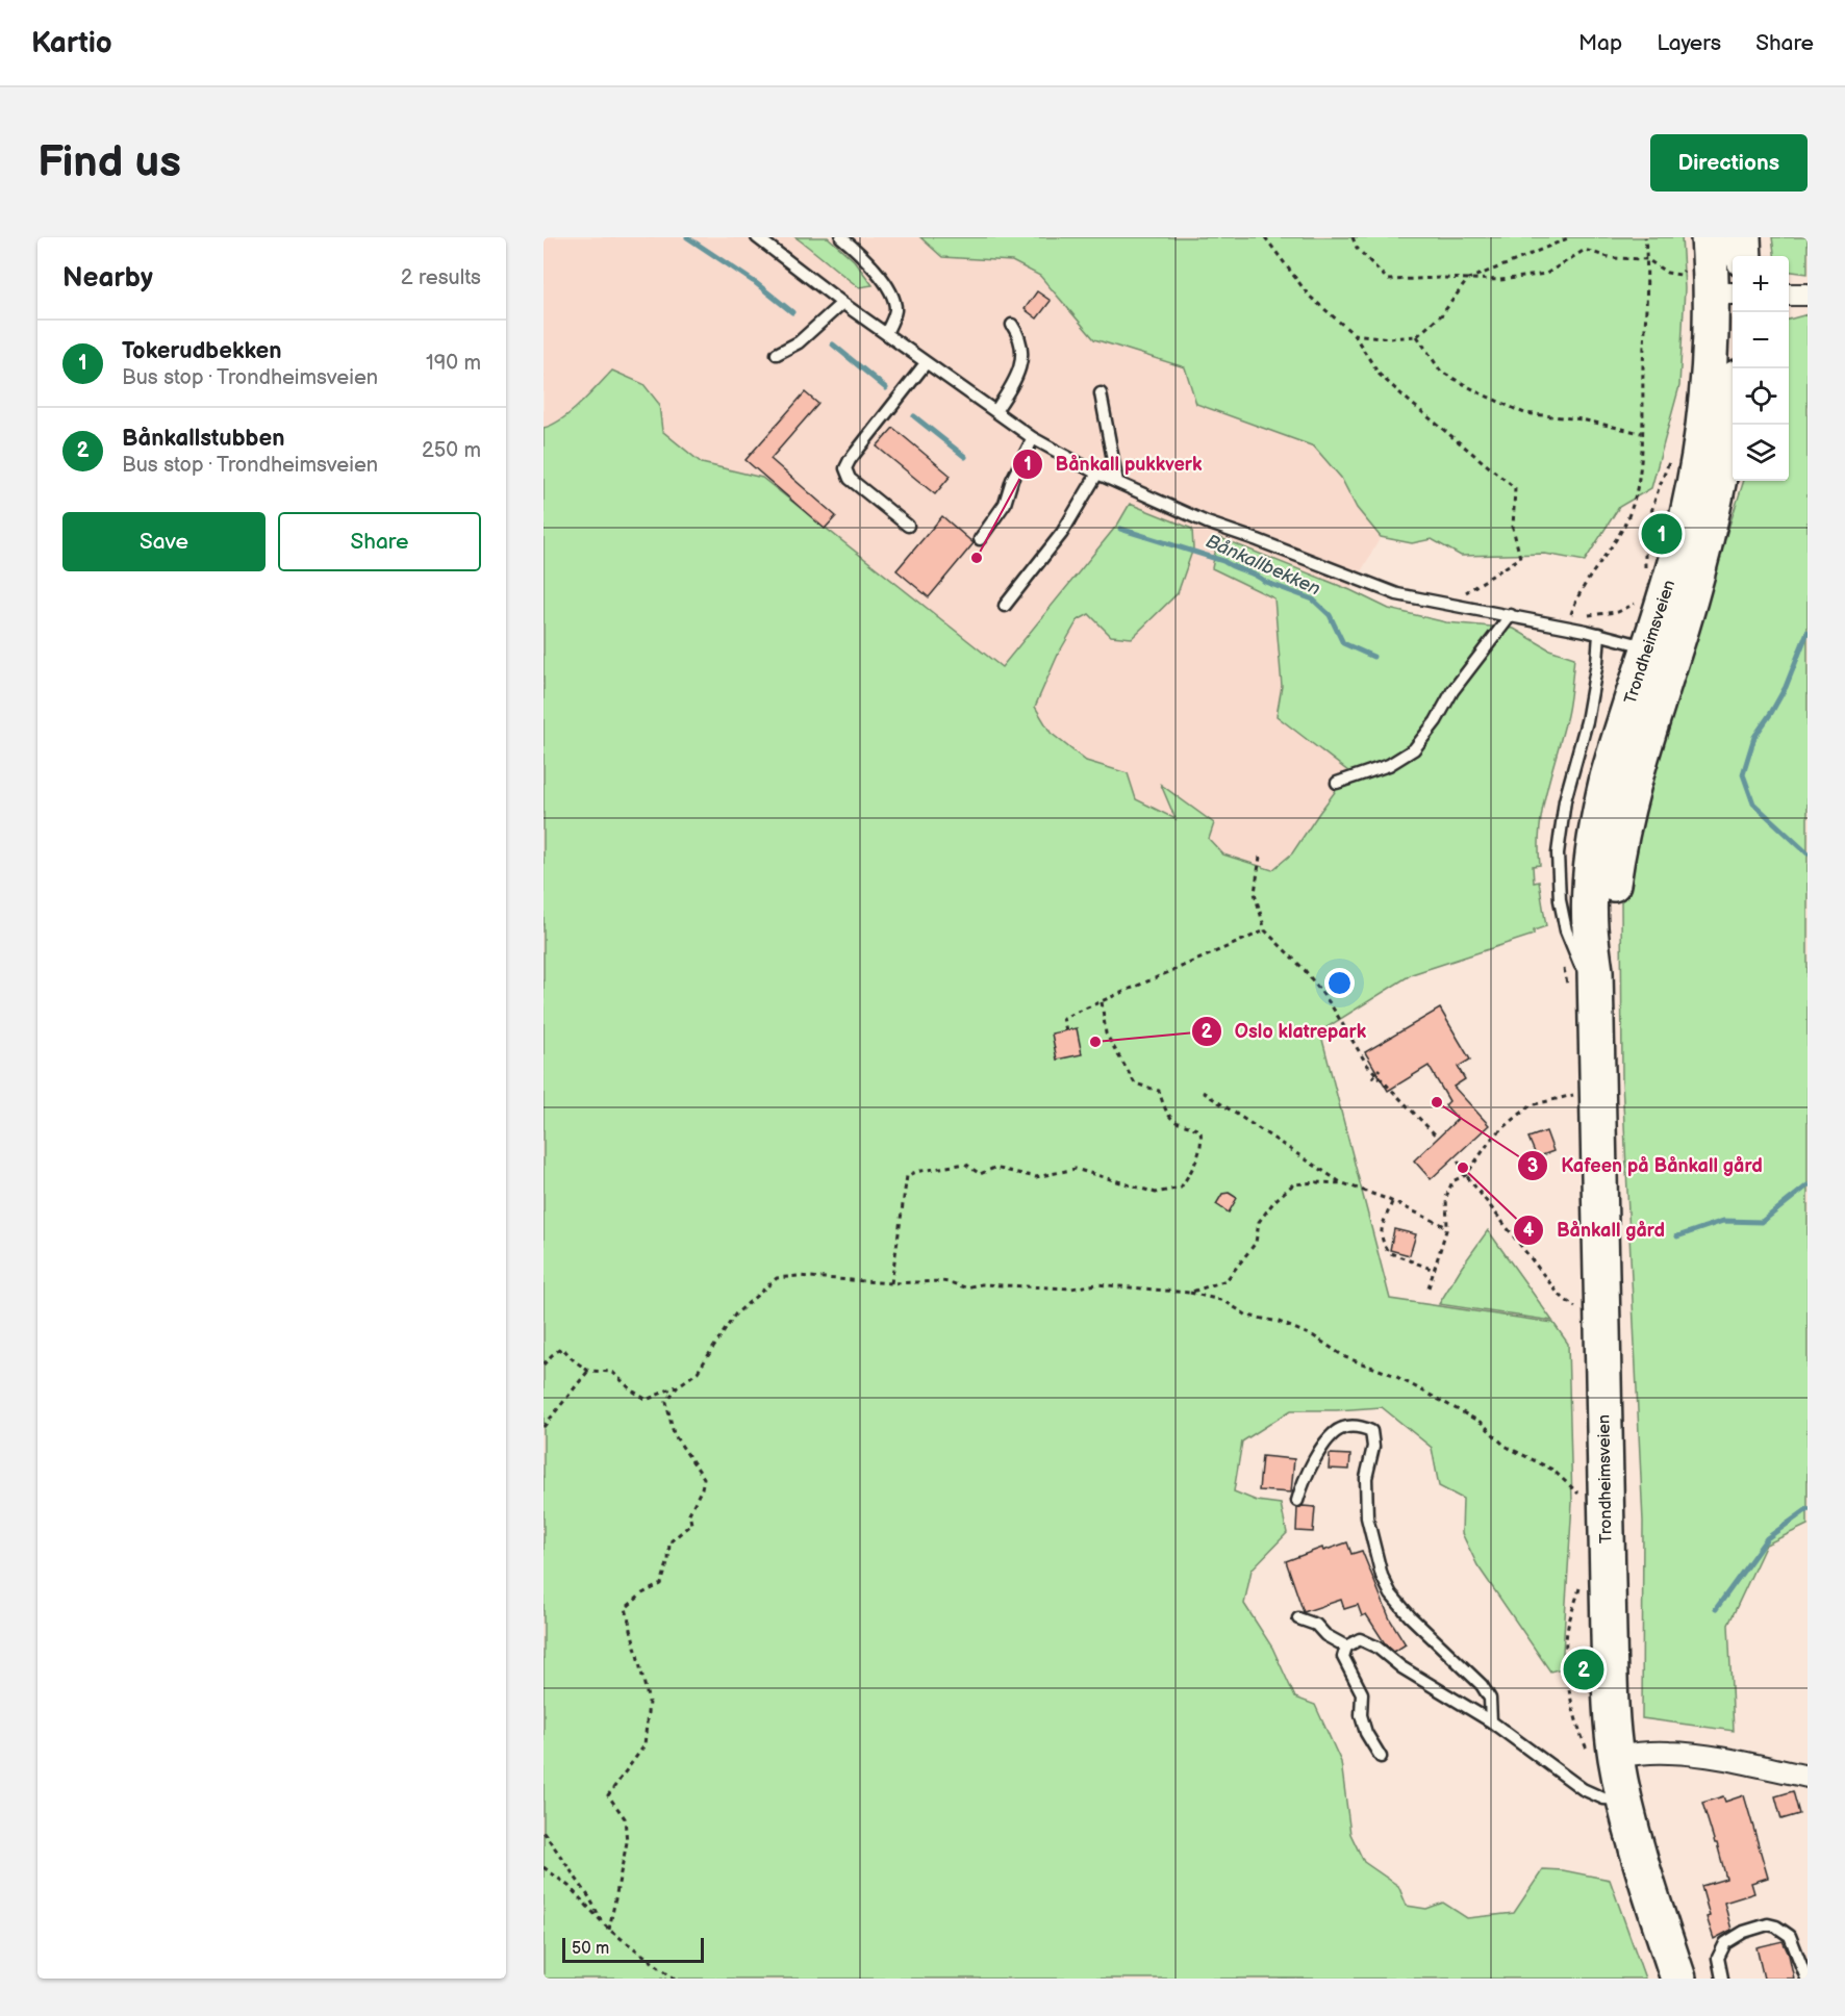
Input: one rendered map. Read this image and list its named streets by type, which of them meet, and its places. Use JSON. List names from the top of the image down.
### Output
{
  "streets": {
    "highway": ["Trondheimsveien"]
  },
  "water": ["Bånkallbekken"],
  "places": [
    "Bånkall pukkverk",
    "Oslo klatrepark",
    "Kafeen på Bånkall gård",
    "Bånkall gård"
  ],
  "scale_bar": "50 m",
  "page": {
    "header": "Kartio",
    "nav": ["Map", "Layers", "Share"],
    "buttons": [
      "Directions",
      ["Save", "Share"]
    ],
    "title": "Find us",
    "heading": ["Nearby", "2 results"],
    "map_buttons": ["+", "−"],
    "list": [
      {
        "mark": "1",
        "name": "Tokerudbekken",
        "note": "Bus stop · Trondheimsveien",
        "value": "190 m"
      },
      {
        "mark": "2",
        "name": "Bånkallstubben",
        "note": "Bus stop · Trondheimsveien",
        "value": "250 m"
      }
    ],
    "pins": ["1", "2"],
    "scale": "50 m"
  }
}
